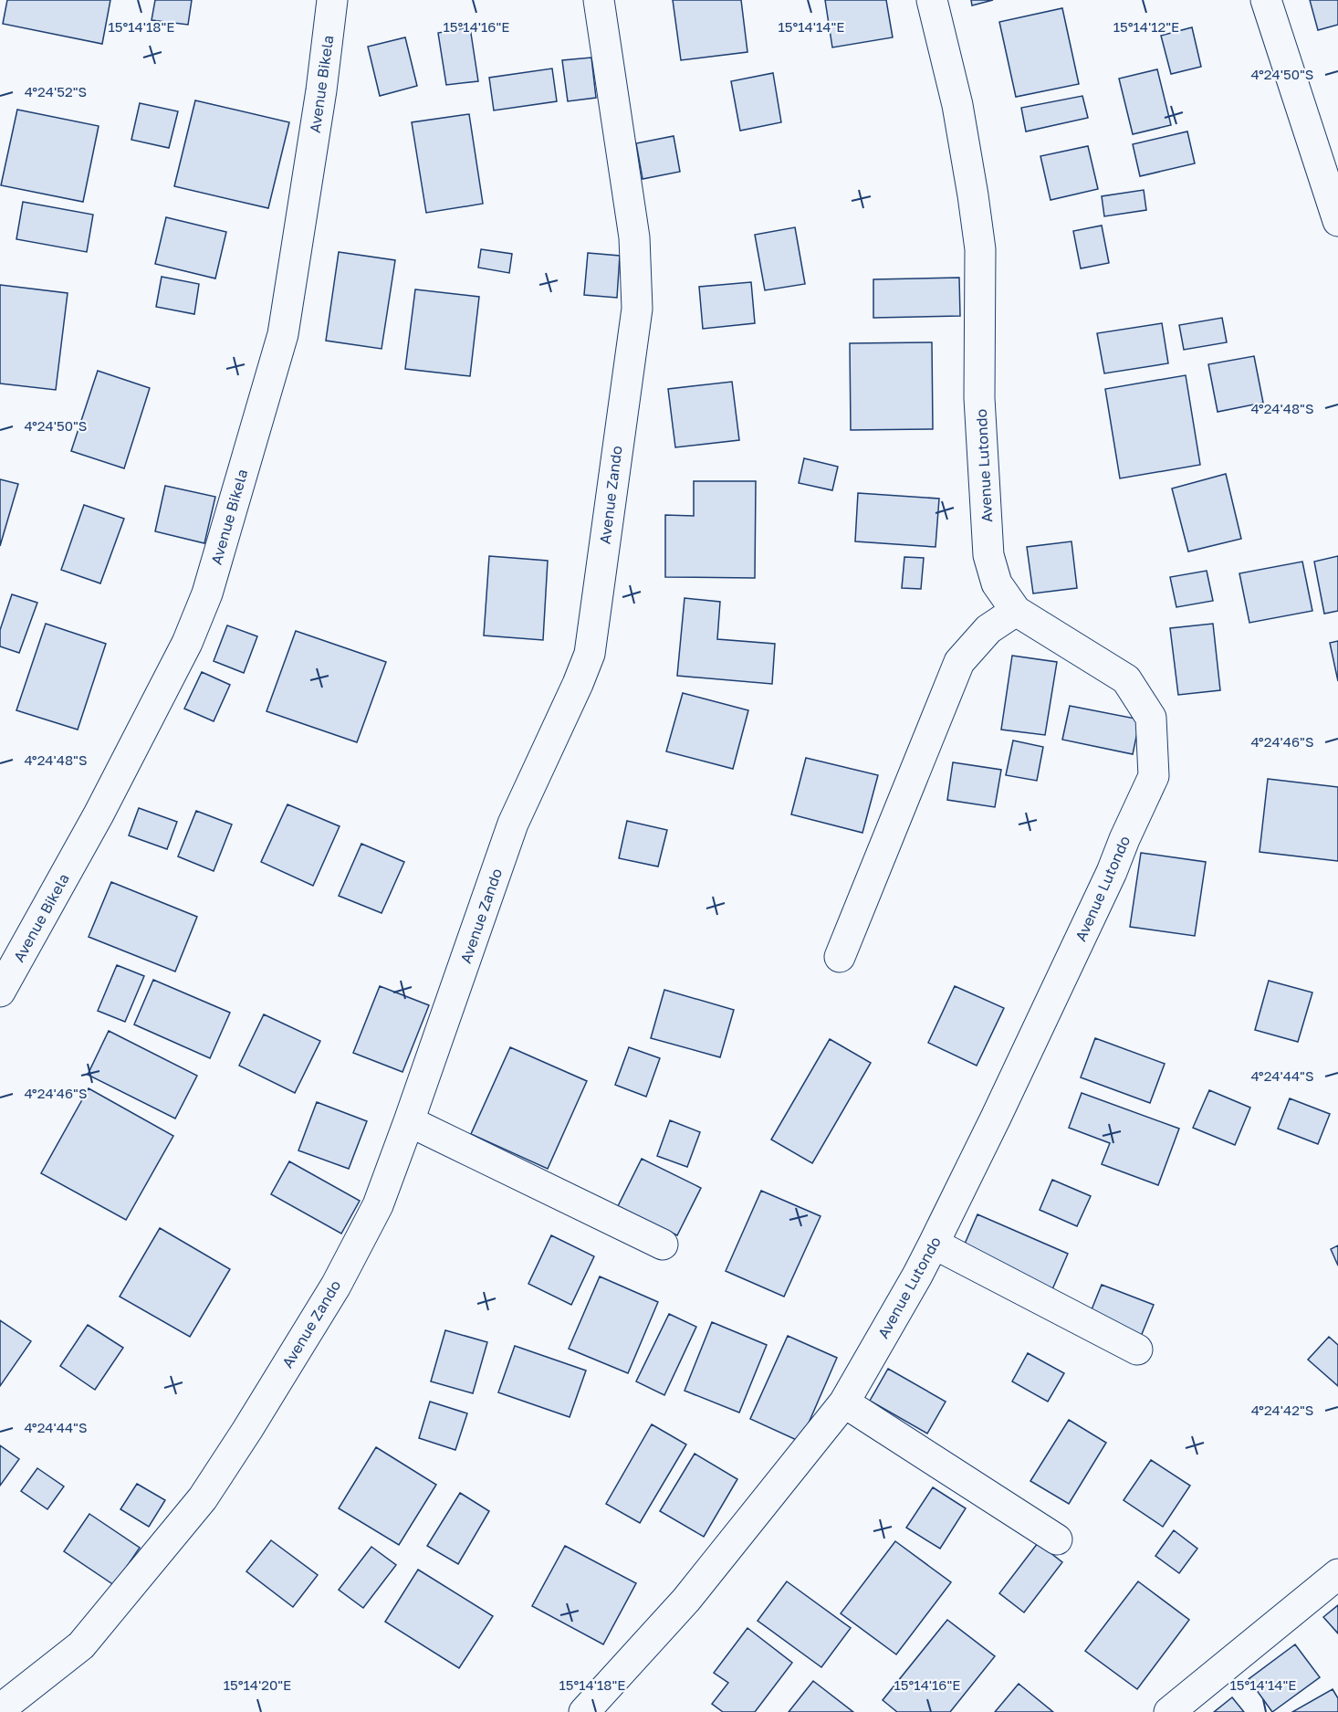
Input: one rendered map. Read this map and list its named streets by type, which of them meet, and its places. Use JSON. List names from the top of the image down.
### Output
{
  "streets": {
    "street": ["Avenue Bikela", "Avenue Lutondo", "Avenue Zando"]
  },
  "coordinates": [
    "15°14'18\"E",
    "15°14'16\"E",
    "15°14'14\"E",
    "15°14'12\"E",
    "4°24'50\"S",
    "4°24'52\"S",
    "4°24'48\"S",
    "4°24'46\"S",
    "4°24'44\"S",
    "4°24'42\"S",
    "15°14'20\"E"
  ]
}
